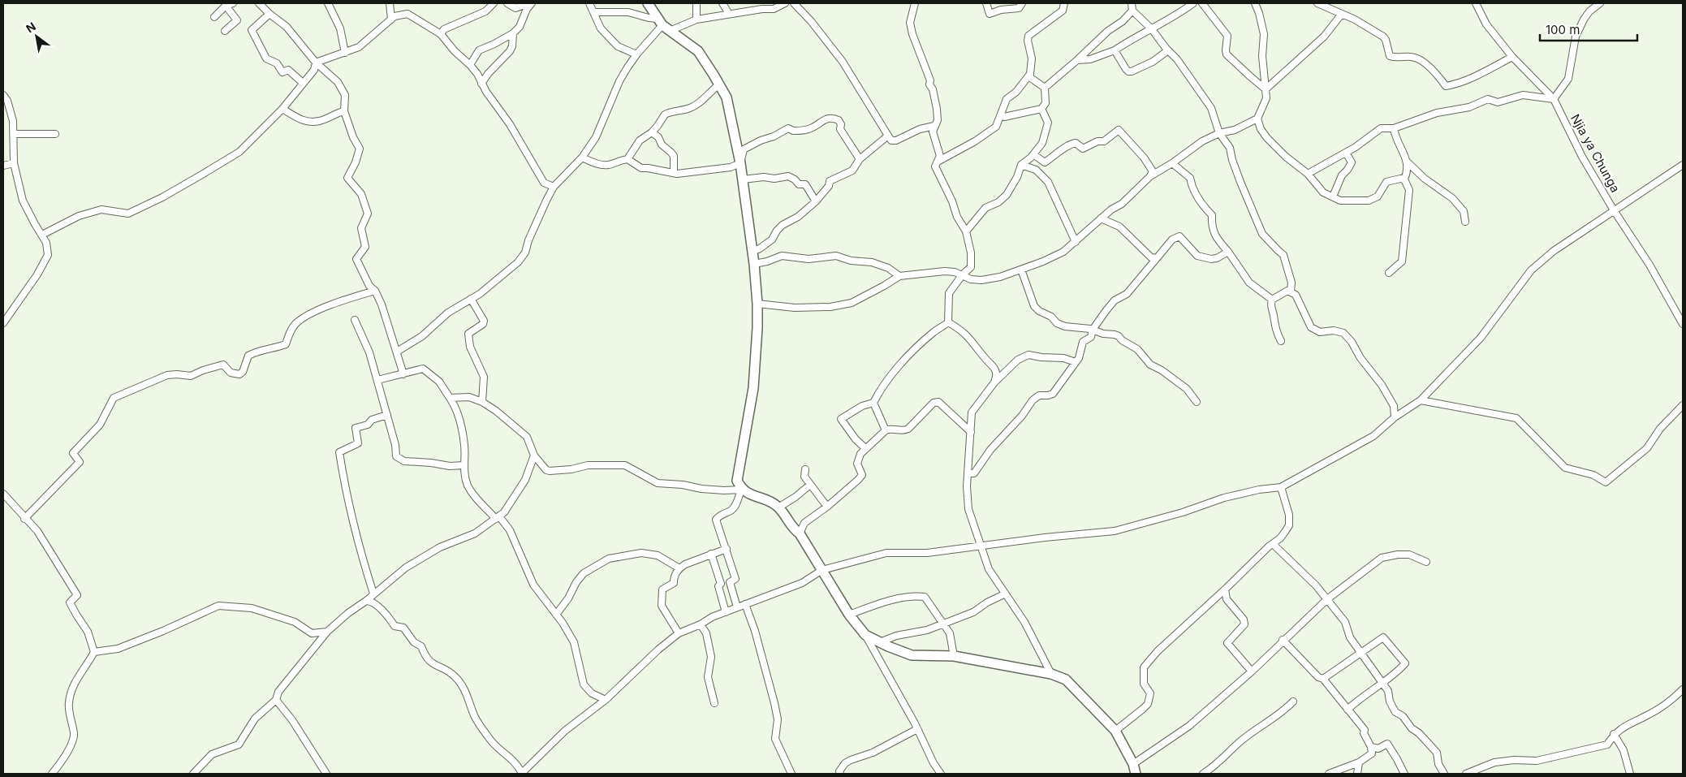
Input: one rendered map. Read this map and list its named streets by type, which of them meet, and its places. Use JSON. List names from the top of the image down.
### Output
{
  "streets": {
    "street": ["Njia ya Chunga"]
  },
  "scale_bar": "100 m",
  "north": "top left"
}
